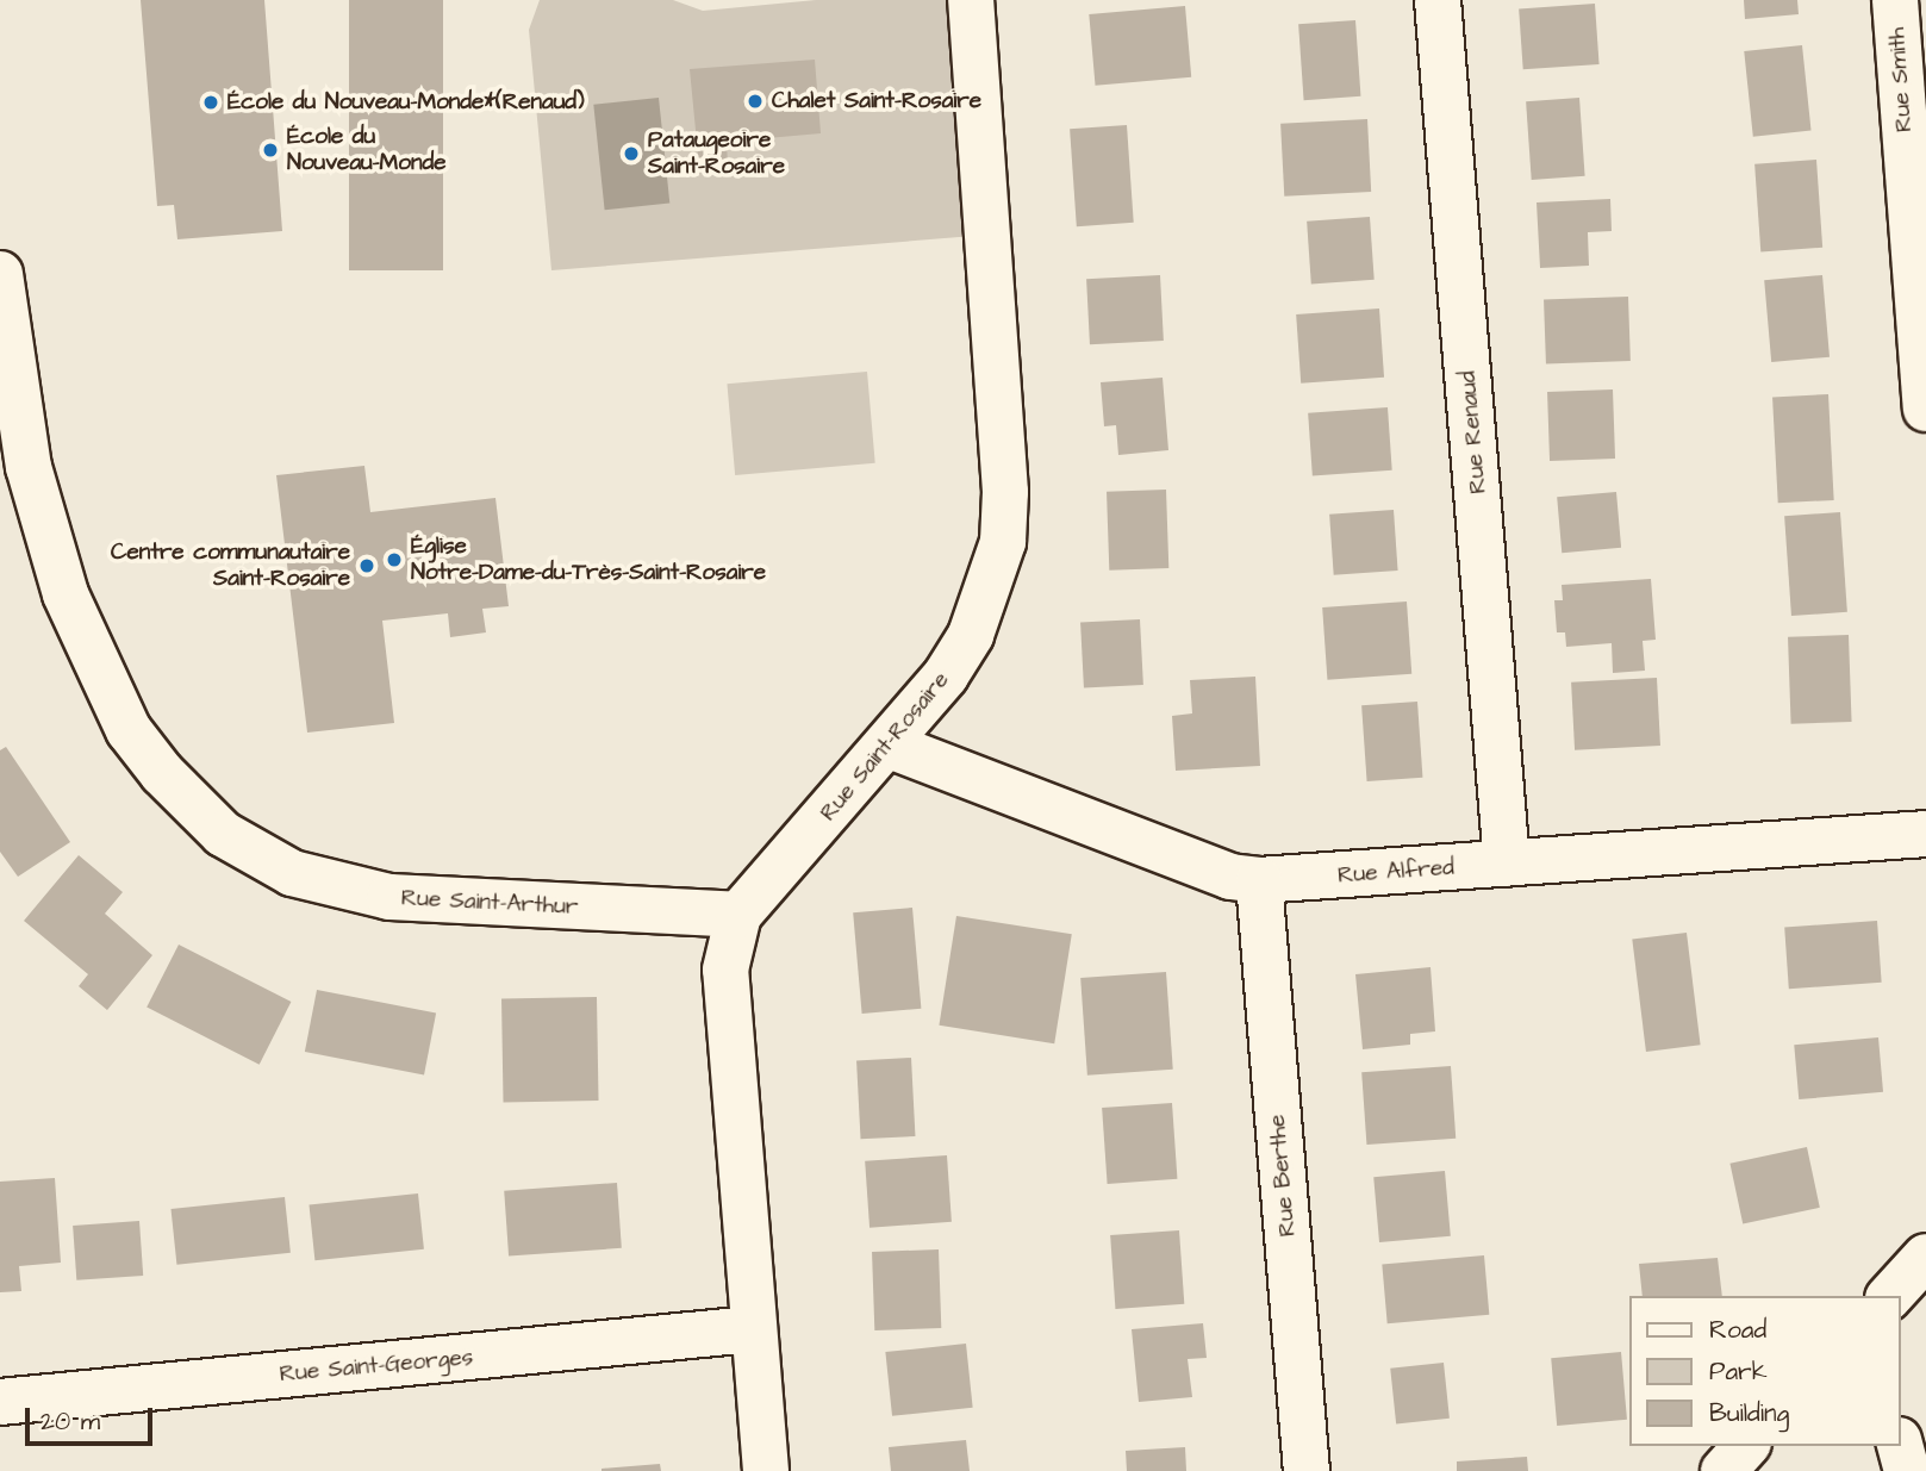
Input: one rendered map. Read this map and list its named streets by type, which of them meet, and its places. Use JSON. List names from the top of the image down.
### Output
{
  "streets": {
    "street": [
      "Rue Smith",
      "Rue Renaud",
      "Rue Saint-Rosaire",
      "Rue Alfred",
      "Rue Saint-Arthur",
      "Rue Berthe",
      "Rue Saint-Georges"
    ]
  },
  "crossings": [
    ["Rue Renaud", "Rue Alfred"],
    ["Rue Saint-Rosaire", "Rue Alfred"],
    ["Rue Saint-Rosaire", "Rue Saint-Arthur"],
    ["Rue Saint-Rosaire", "Rue Saint-Georges"],
    ["Rue Alfred", "Rue Berthe"]
  ],
  "places": [
    "Chalet Saint-Rosaire",
    "École du Nouveau-Monde*(Renaud)",
    "École du Nouveau-Monde",
    "Pataugeoire Saint-Rosaire",
    "Église Notre-Dame-du-Très-Saint-Rosaire",
    "Centre communautaire Saint-Rosaire"
  ],
  "legend": ["Road", "Park", "Building"],
  "scale_bar": "20 m"
}
